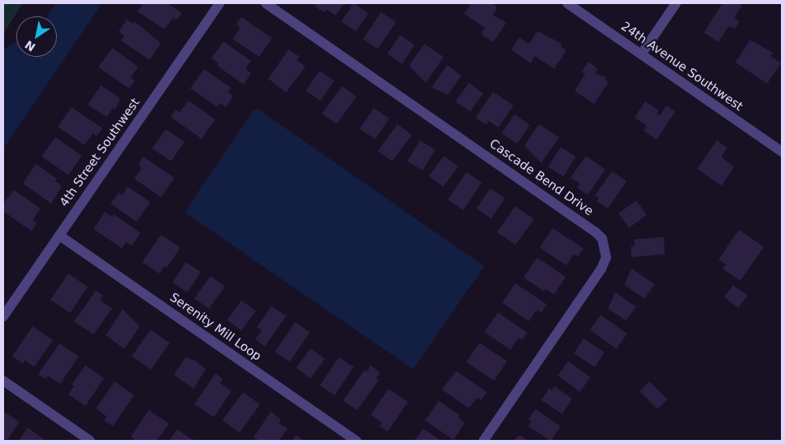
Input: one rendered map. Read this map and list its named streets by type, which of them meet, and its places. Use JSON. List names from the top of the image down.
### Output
{
  "streets": {
    "street": [
      "24th Avenue Southwest",
      "4th Street Southwest",
      "Cascade Bend Drive",
      "Serenity Mill Loop"
    ]
  },
  "crossings": [
    ["4th Street Southwest", "Serenity Mill Loop"]
  ],
  "north": "bottom left"
}
